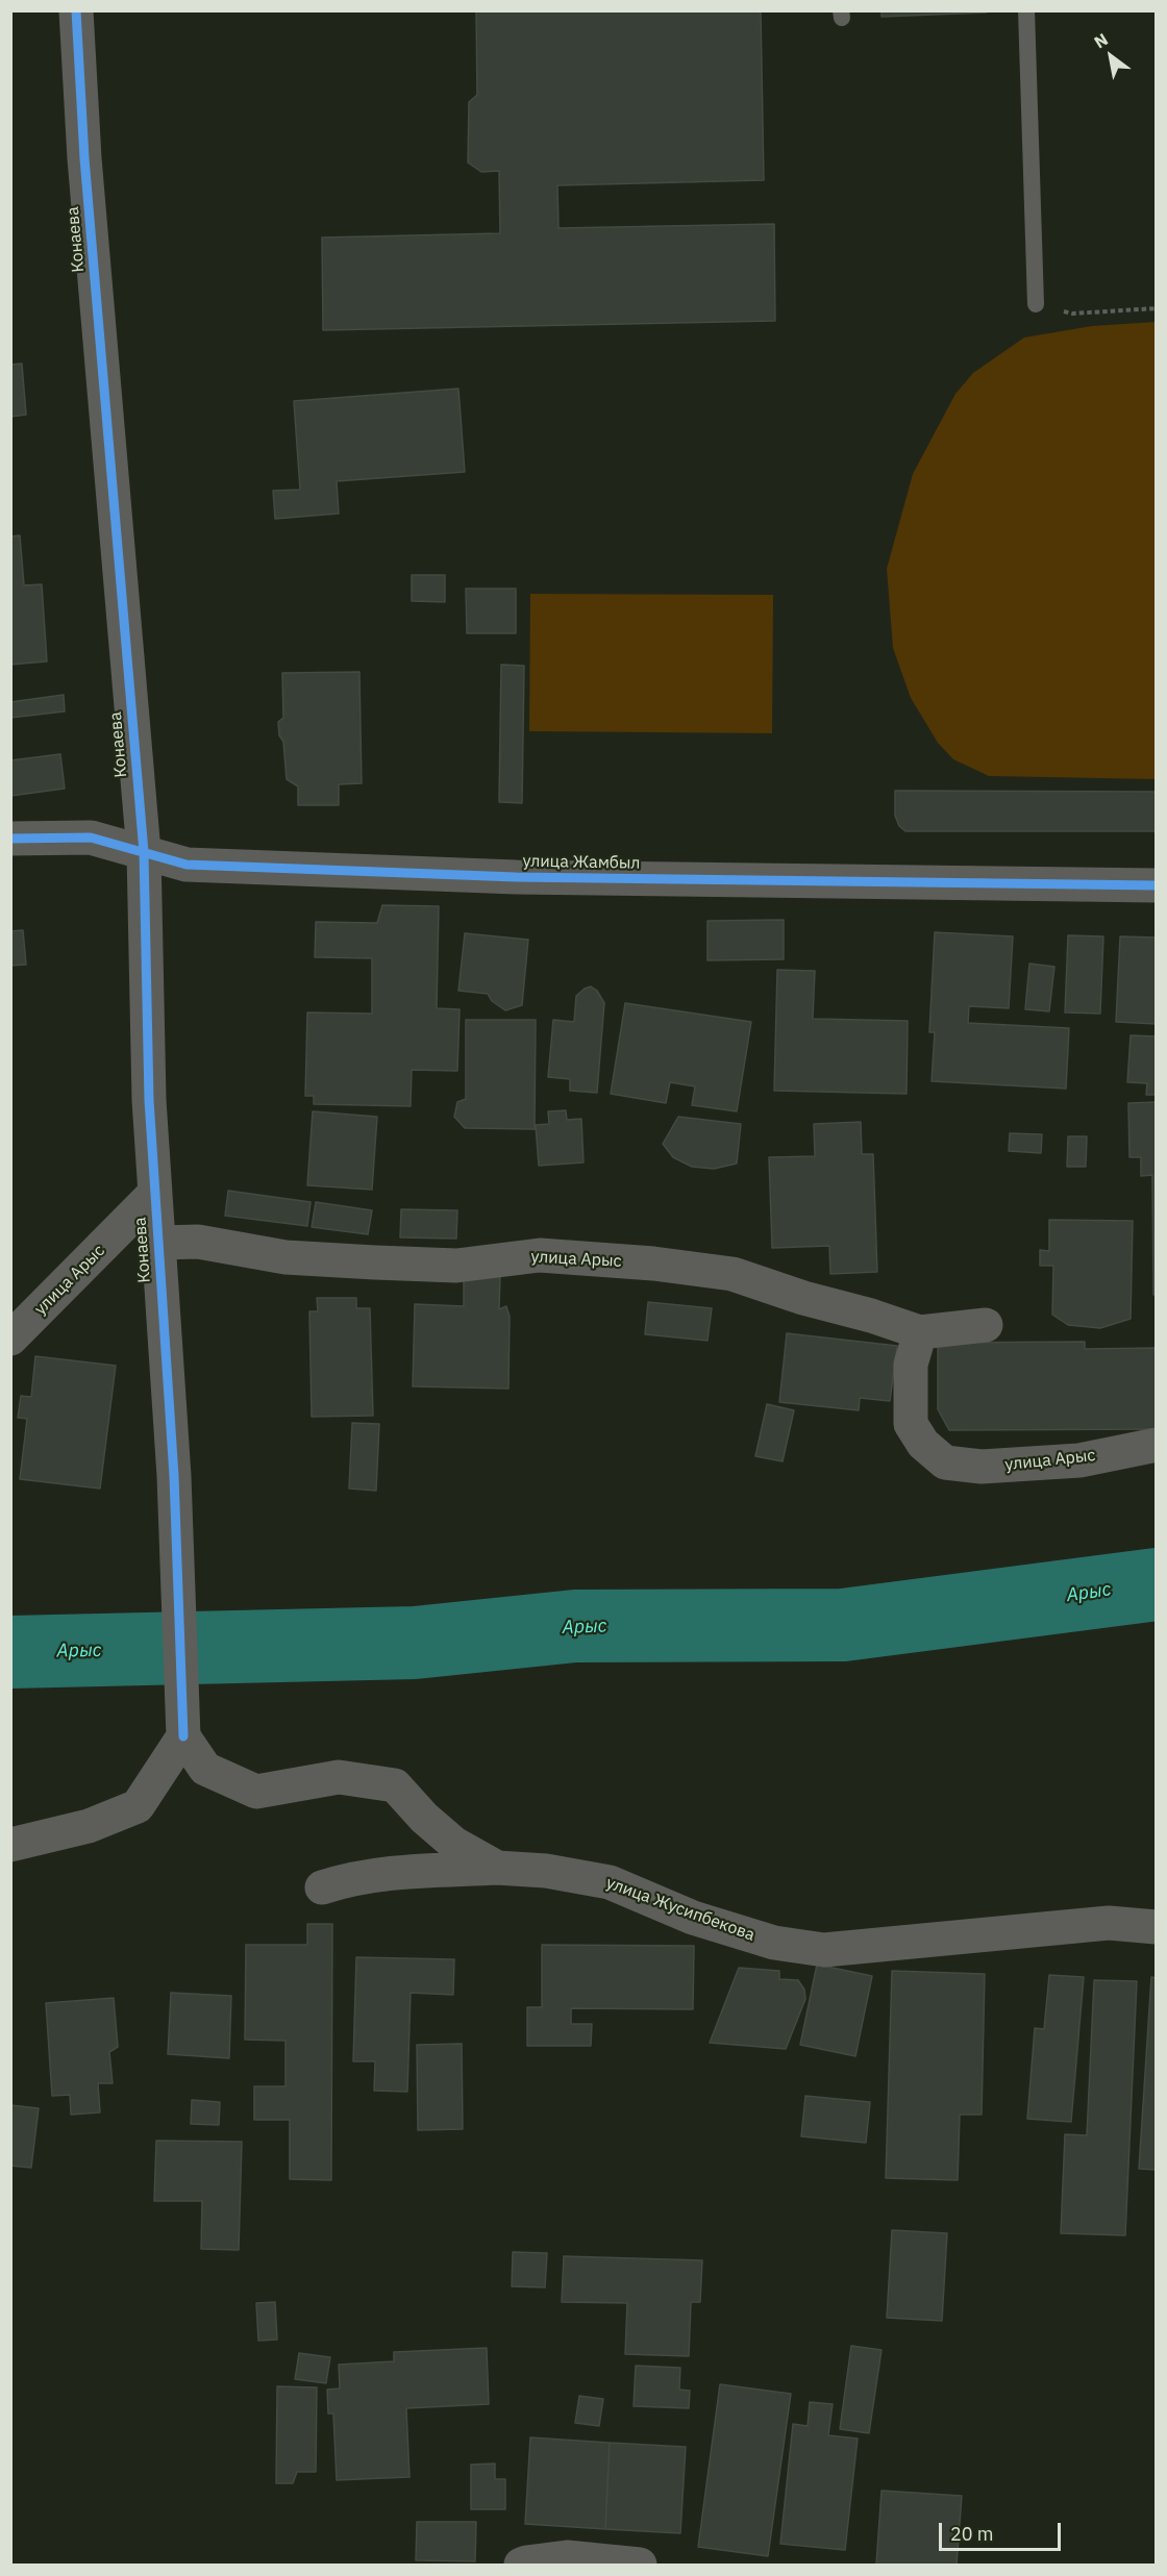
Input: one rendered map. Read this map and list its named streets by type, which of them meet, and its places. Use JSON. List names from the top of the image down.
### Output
{
  "streets": {
    "street": [
      "Конаева",
      "улица Жамбыл",
      "улица Арыс",
      "улица Жусипбекова"
    ]
  },
  "crossings": [
    ["Конаева", "улица Жамбыл"],
    ["Конаева", "улица Арыс"],
    ["Конаева", "улица Жусипбекова"]
  ],
  "water": ["Арыс"],
  "scale_bar": "20 m",
  "north": "top left"
}
